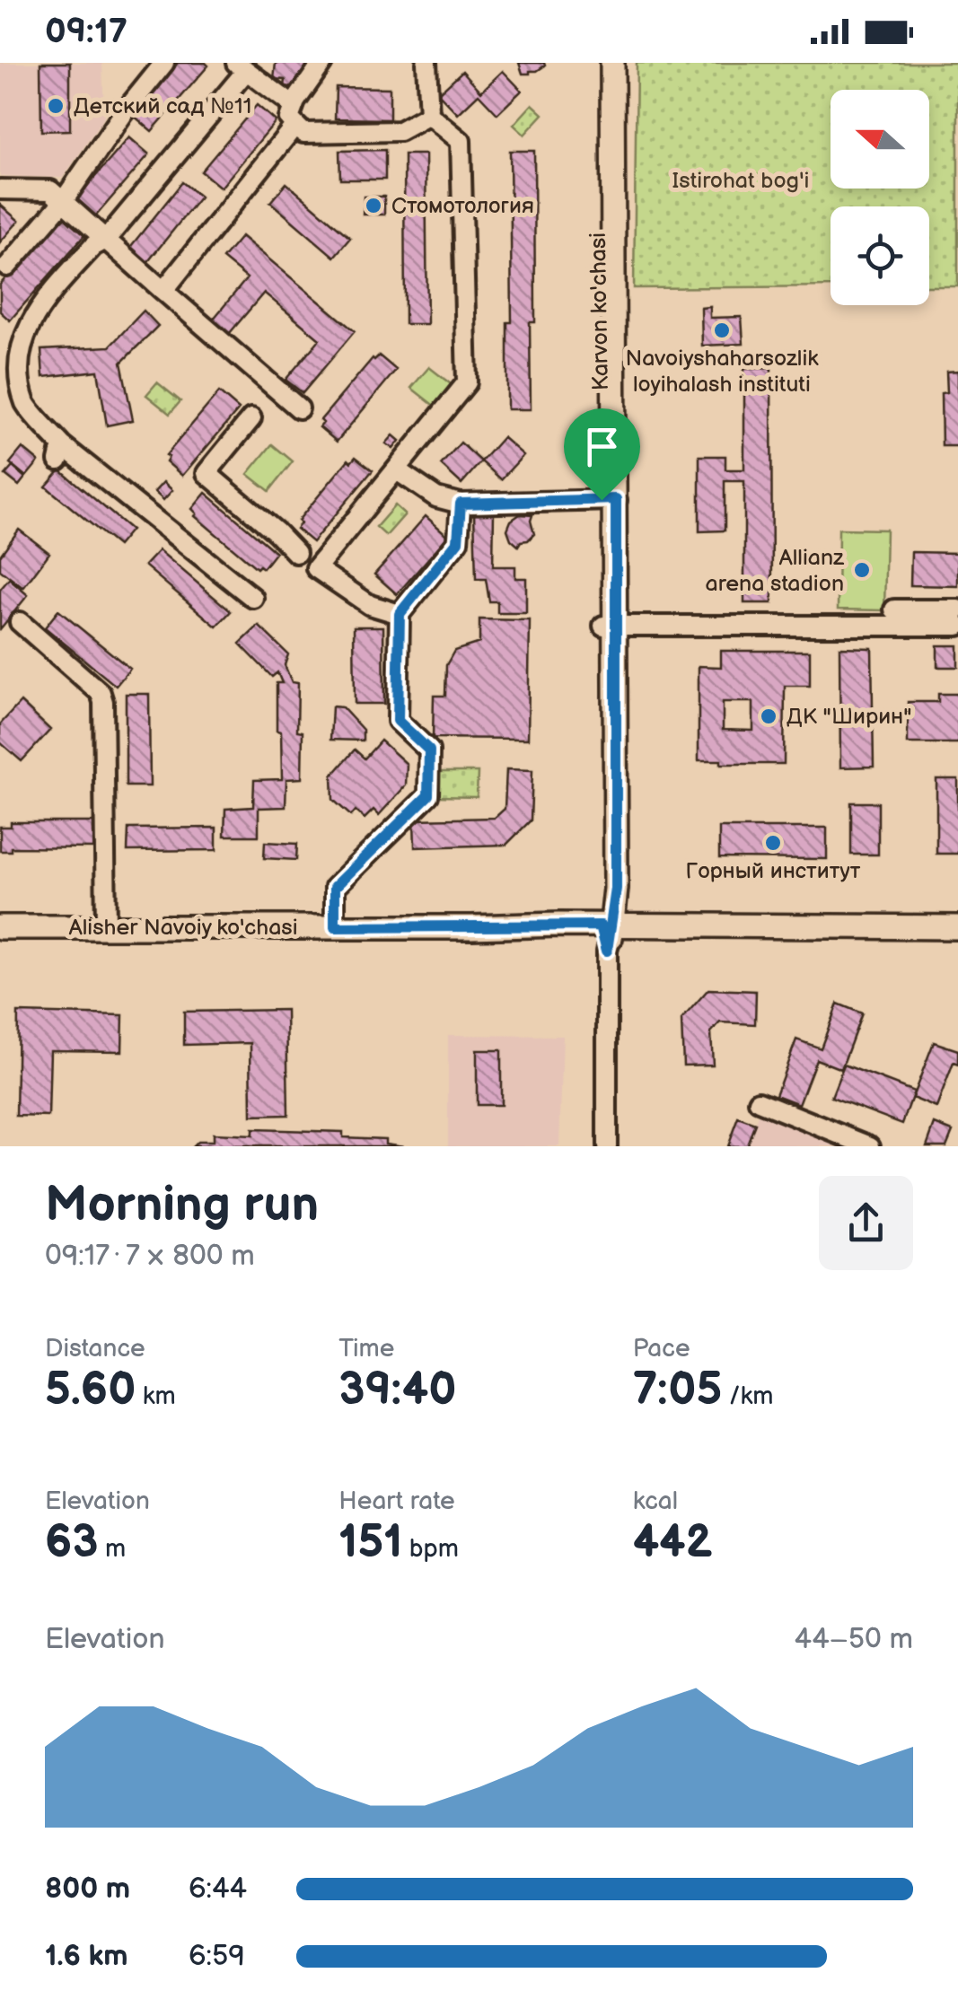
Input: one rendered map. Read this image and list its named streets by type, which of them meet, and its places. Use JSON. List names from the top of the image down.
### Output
{
  "streets": {
    "main road": ["Karvon ko'chasi", "Alisher Navoiy ko'chasi"]
  },
  "crossings": [
    ["Karvon ko'chasi", "Alisher Navoiy ko'chasi"]
  ],
  "parks": ["Istirohat bog'i"],
  "places": [
    "Детский сад №11",
    "Стомотология",
    "Navoiyshaharsozlik loyihalash instituti",
    "Allianz arena stadion",
    "ДК \"Ширин\"",
    "Горный институт"
  ],
  "north": "left",
  "page": {
    "status": "09:17",
    "heading": ["Morning run", "09:17 · 7 × 800 m"],
    "stats": [
      ["Distance", "5.60 km"],
      ["Time", "39:40"],
      ["Pace", "7:05 /km"],
      ["Elevation", "63 m"],
      ["Heart rate", "151 bpm"],
      ["kcal", "442"]
    ],
    "chart": ["Elevation", "44–50 m"],
    "list": [
      {
        "name": "800 m",
        "note": "6:44"
      },
      {
        "name": "1.6 km",
        "note": "6:59"
      }
    ]
  }
}
